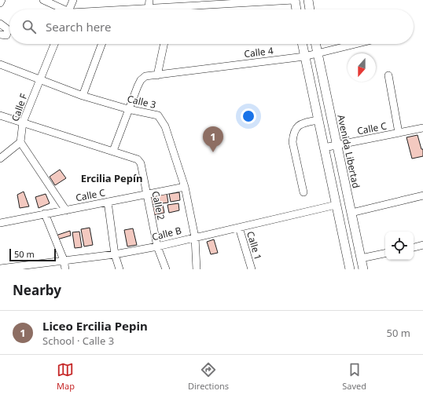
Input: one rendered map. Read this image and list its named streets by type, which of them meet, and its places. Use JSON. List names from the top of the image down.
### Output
{
  "streets": {
    "main road": ["Avenida Libertad"],
    "street": [
      "Calle 4",
      "Calle 3",
      "Calle F",
      "Calle C",
      "Calle 2",
      "Calle B",
      "Calle 1"
    ]
  },
  "crossings": [
    ["Calle 4", "Avenida Libertad"],
    ["Calle 3", "Calle F"],
    ["Calle 3", "Calle C"],
    ["Calle 3", "Calle B"],
    ["Calle C", "Avenida Libertad"],
    ["Calle C", "Calle 2"],
    ["Calle 2", "Calle B"],
    ["Calle B", "Calle 1"]
  ],
  "districts": ["Ercilia Pepín"],
  "scale_bar": "50 m",
  "north": "bottom",
  "page": {
    "search": "Search here",
    "pins": "1",
    "scale": "50 m",
    "heading": "Nearby",
    "list": [
      {
        "mark": "1",
        "name": "Liceo Ercilia Pepin",
        "note": "School · Calle 3",
        "value": "50 m"
      }
    ],
    "nav": ["Map", "Directions", "Saved"]
  }
}
